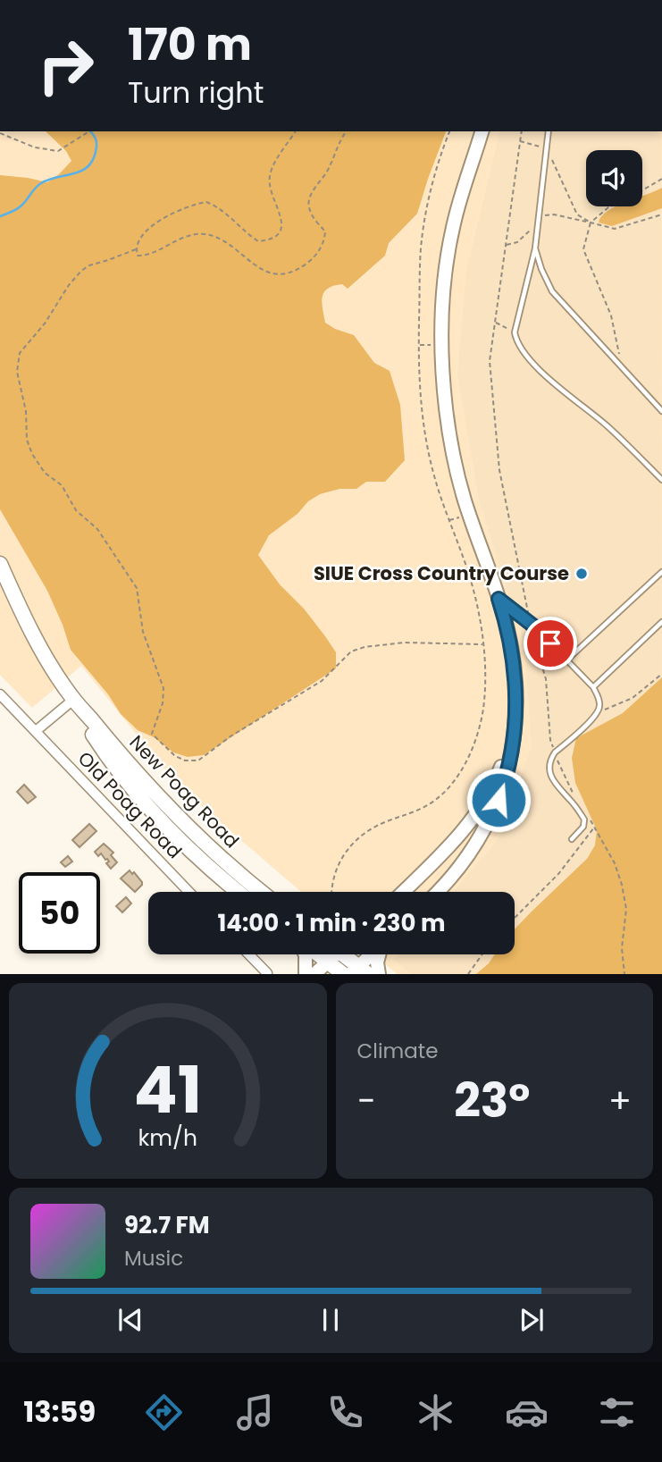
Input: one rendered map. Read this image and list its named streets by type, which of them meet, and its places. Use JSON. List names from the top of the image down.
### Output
{
  "streets": {
    "main road": ["New Poag Road"],
    "street": ["Old Poag Road"]
  },
  "places": ["SIUE Cross Country Course"],
  "page": {
    "turn": ["170 m", "Turn right"],
    "limit": "50",
    "trip": "14:00 · 1 min · 230 m",
    "tile": "Climate",
    "heat": ["−", "23°", "+"],
    "song": ["92.7 FM", "Music"],
    "tabs": "13:59",
    "gauge": ["41", "km/h"]
  }
}
